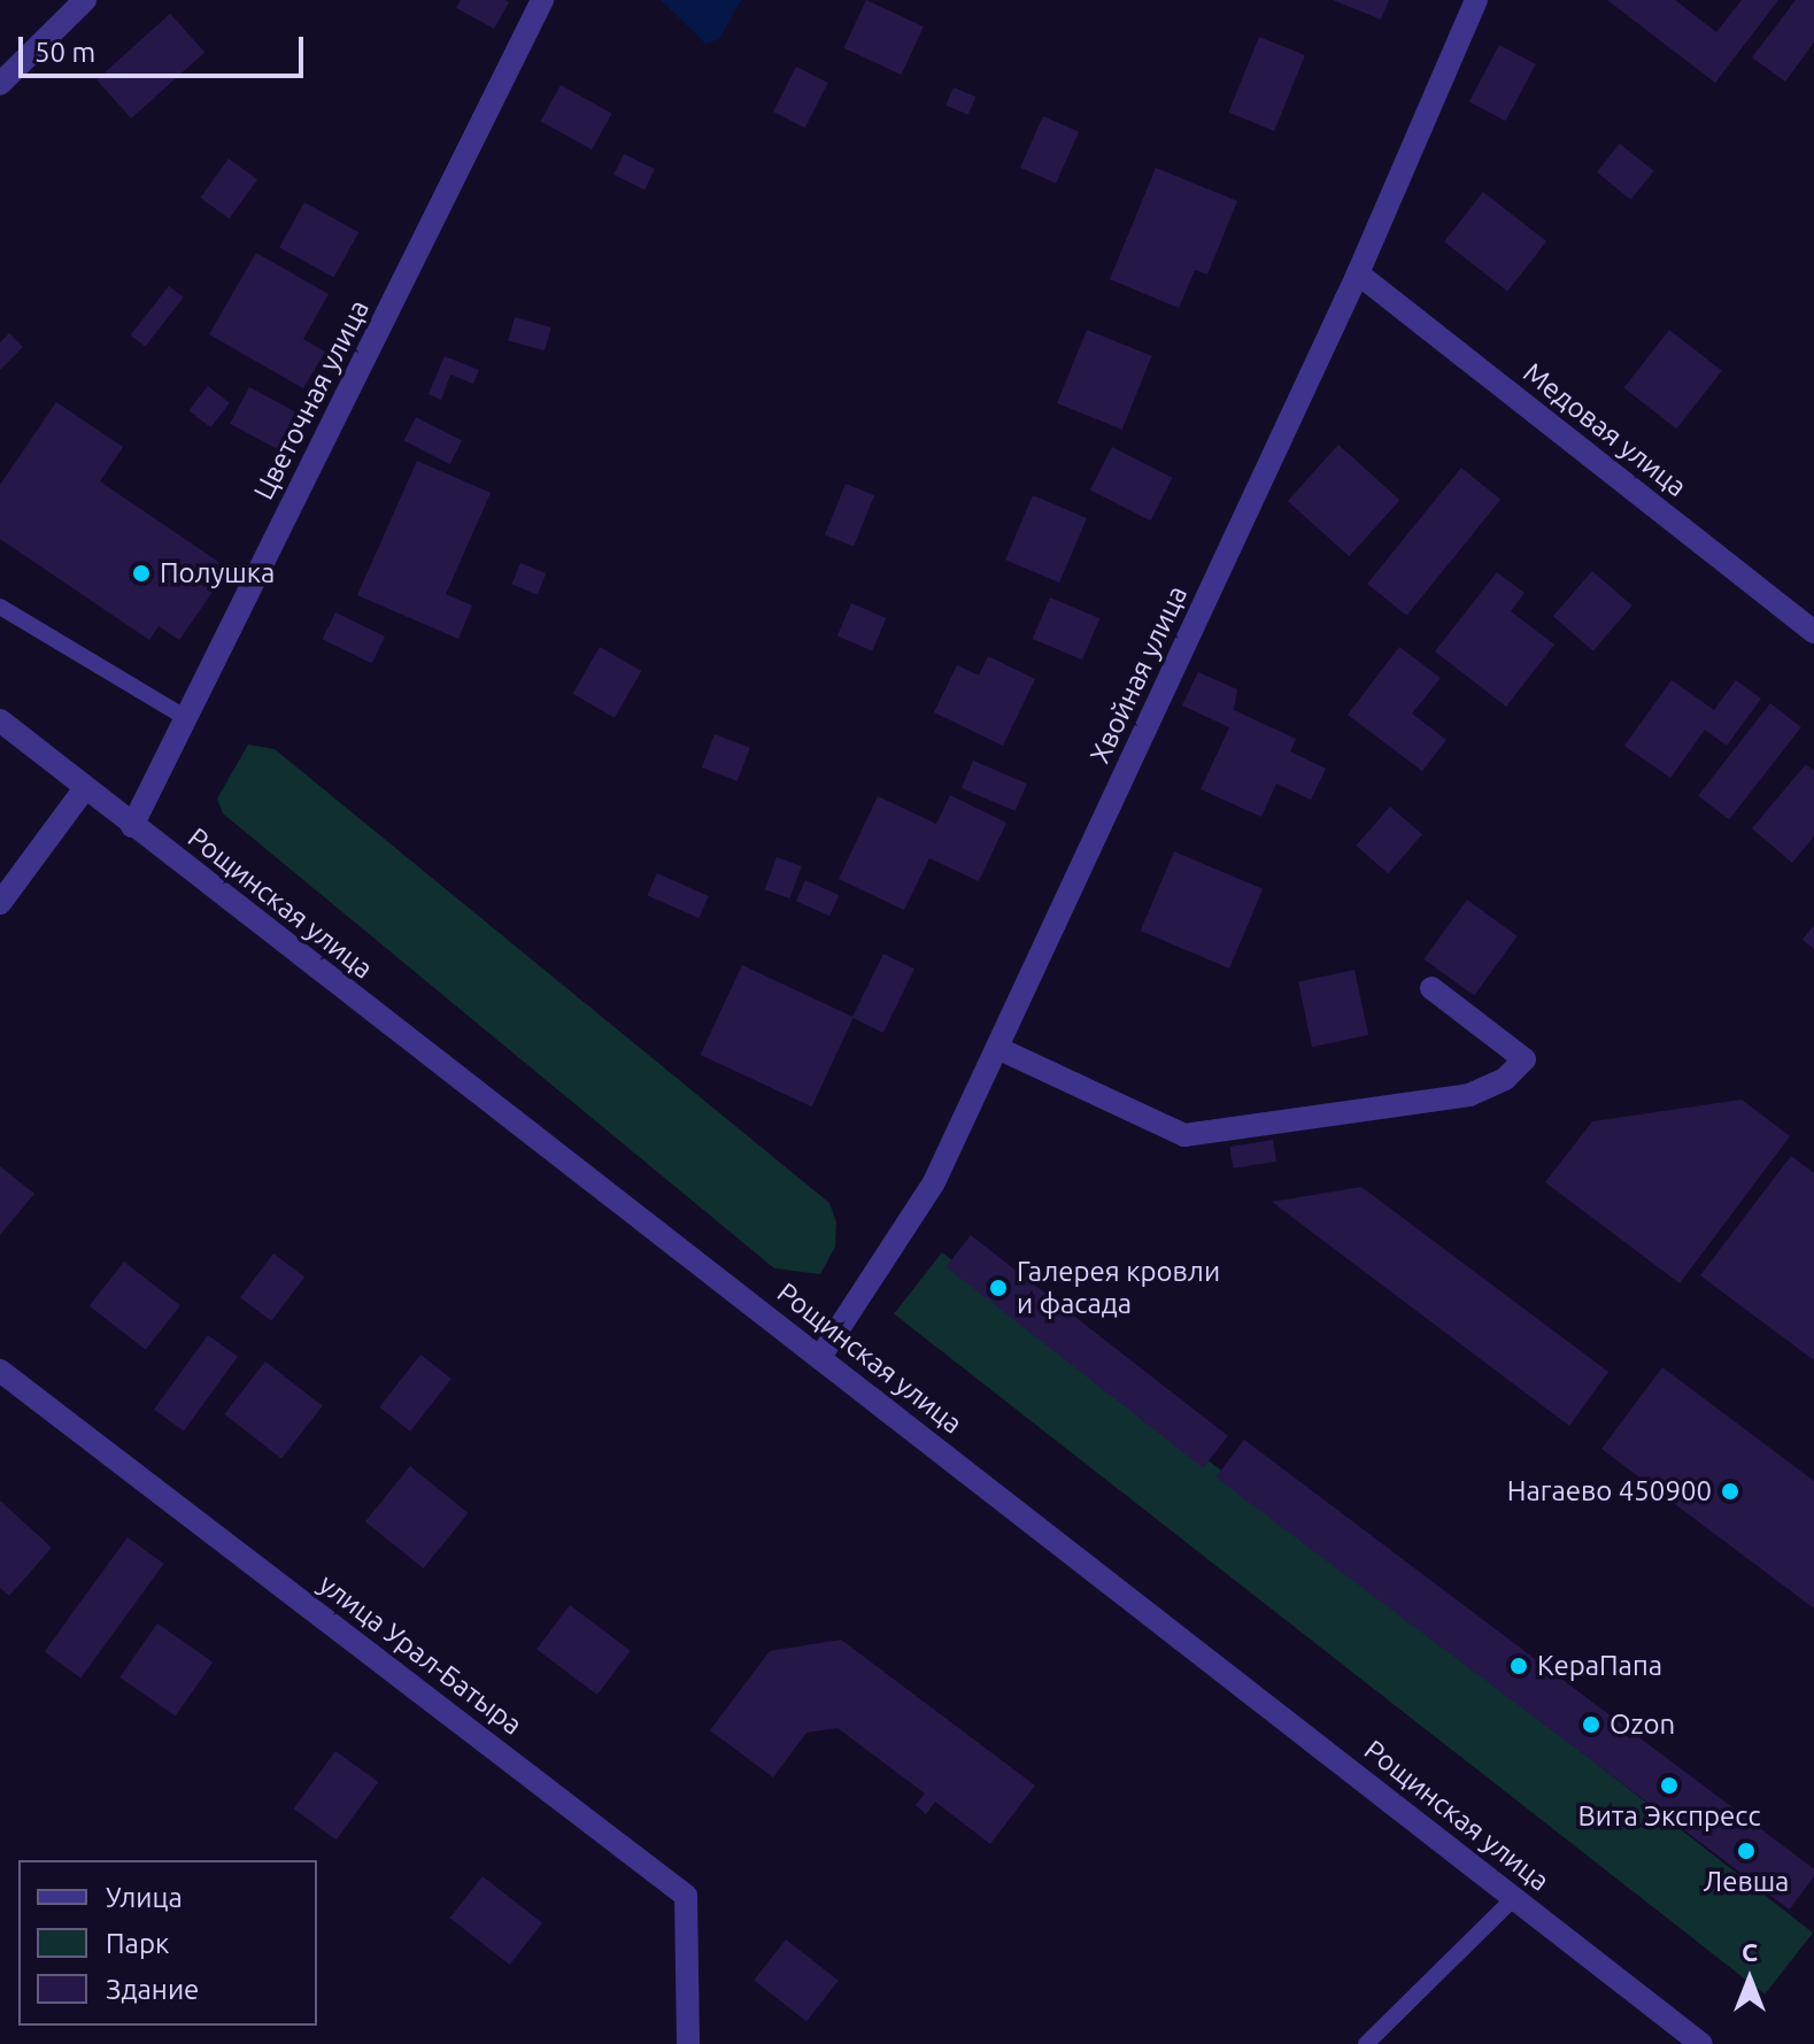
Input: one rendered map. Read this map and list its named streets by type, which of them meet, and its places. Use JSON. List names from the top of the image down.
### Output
{
  "streets": {
    "street": [
      "Цветочная улица",
      "Медовая улица",
      "Хвойная улица",
      "Рощинская улица",
      "улица Урал-Батыра"
    ]
  },
  "crossings": [
    ["Цветочная улица", "Рощинская улица"],
    ["Медовая улица", "Хвойная улица"],
    ["Хвойная улица", "Рощинская улица"]
  ],
  "places": [
    "Полушка",
    "Галерея кровли и фасада",
    "Нагаево 450900",
    "КераПапа",
    "Ozon",
    "Вита Экспресс",
    "Левша"
  ],
  "legend": ["Улица", "Парк", "Здание"],
  "scale_bar": "50 m",
  "north": "top"
}
